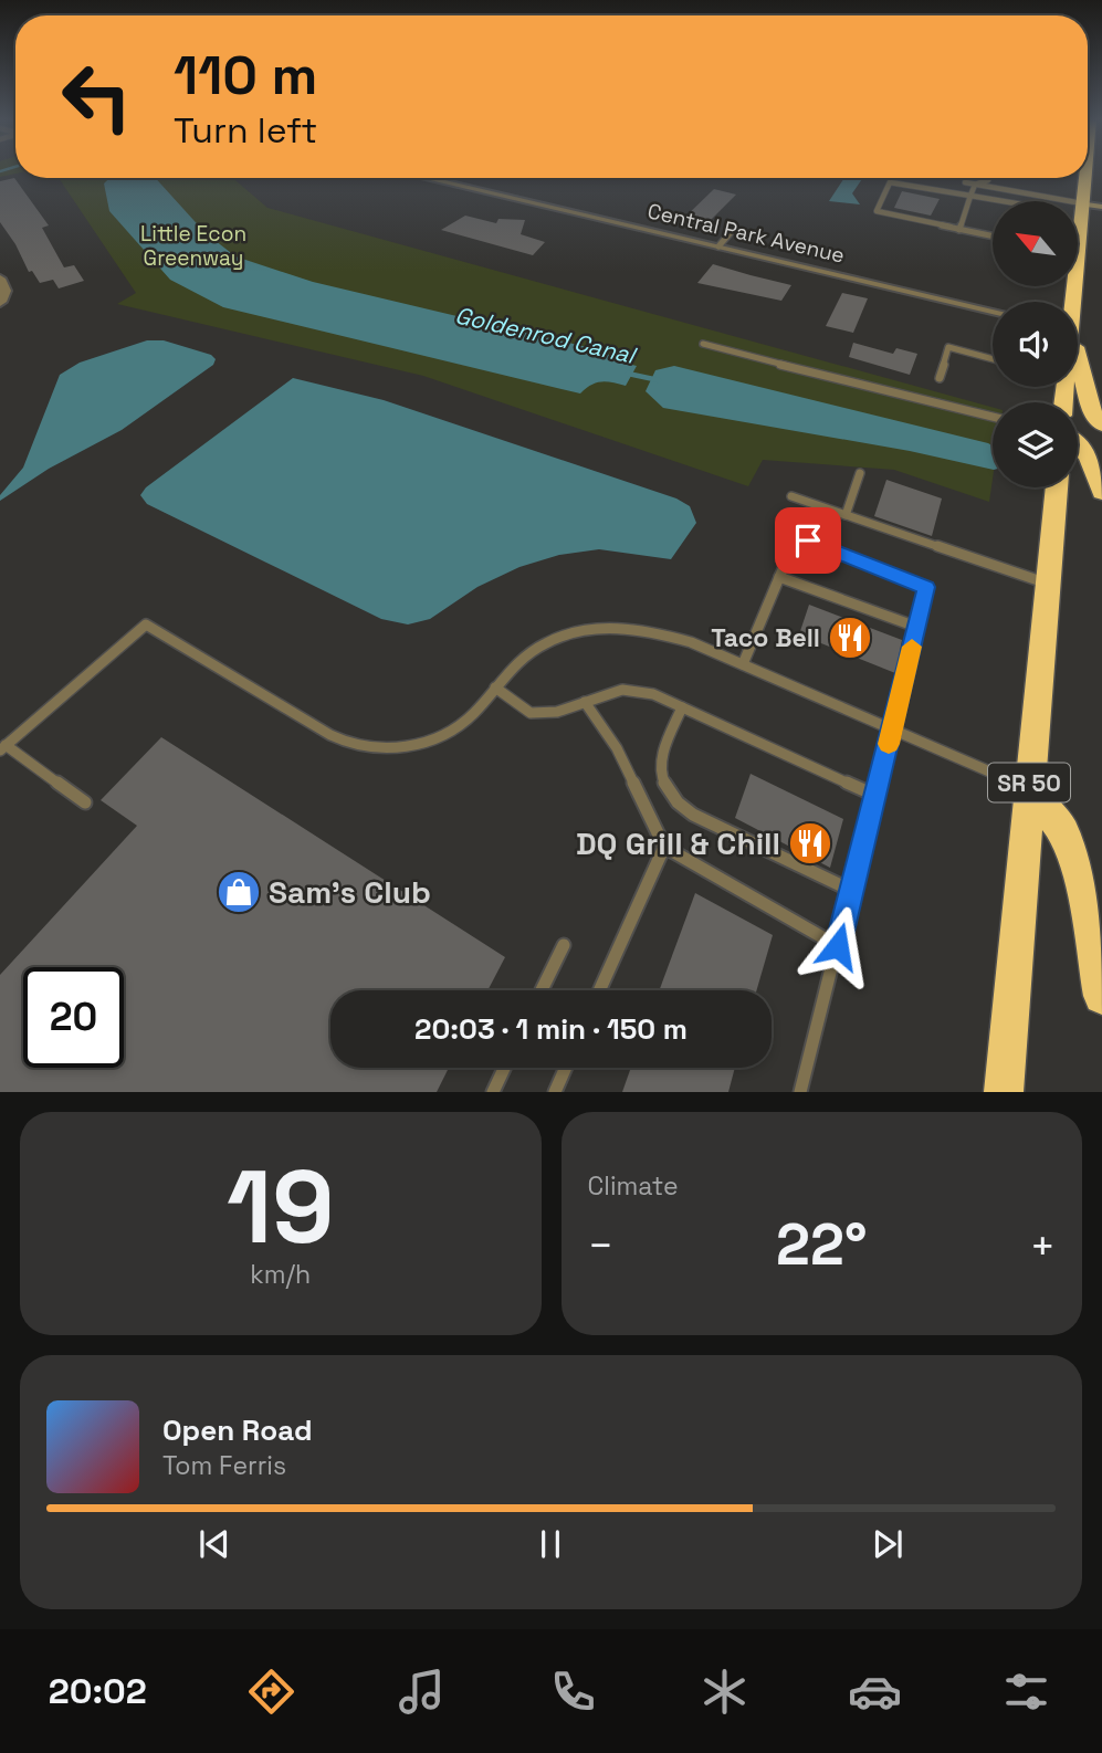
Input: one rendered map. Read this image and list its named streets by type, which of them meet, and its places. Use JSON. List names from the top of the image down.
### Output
{
  "streets": {
    "highway": ["SR 50"],
    "street": ["Central Park Avenue"]
  },
  "water": ["Goldenrod Canal"],
  "parks": ["Little Econ Greenway"],
  "places": {
    "restaurant": ["Taco Bell", "DQ Grill & Chill"],
    "shop": ["Sam's Club"]
  },
  "north": "top left",
  "page": {
    "turn": ["110 m", "Turn left"],
    "limit": "20",
    "trip": "20:03 · 1 min · 150 m",
    "tile": [
      ["19", "km/h"],
      "Climate"
    ],
    "heat": ["−", "22°", "+"],
    "song": ["Open Road", "Tom Ferris"],
    "tabs": "20:02"
  }
}
